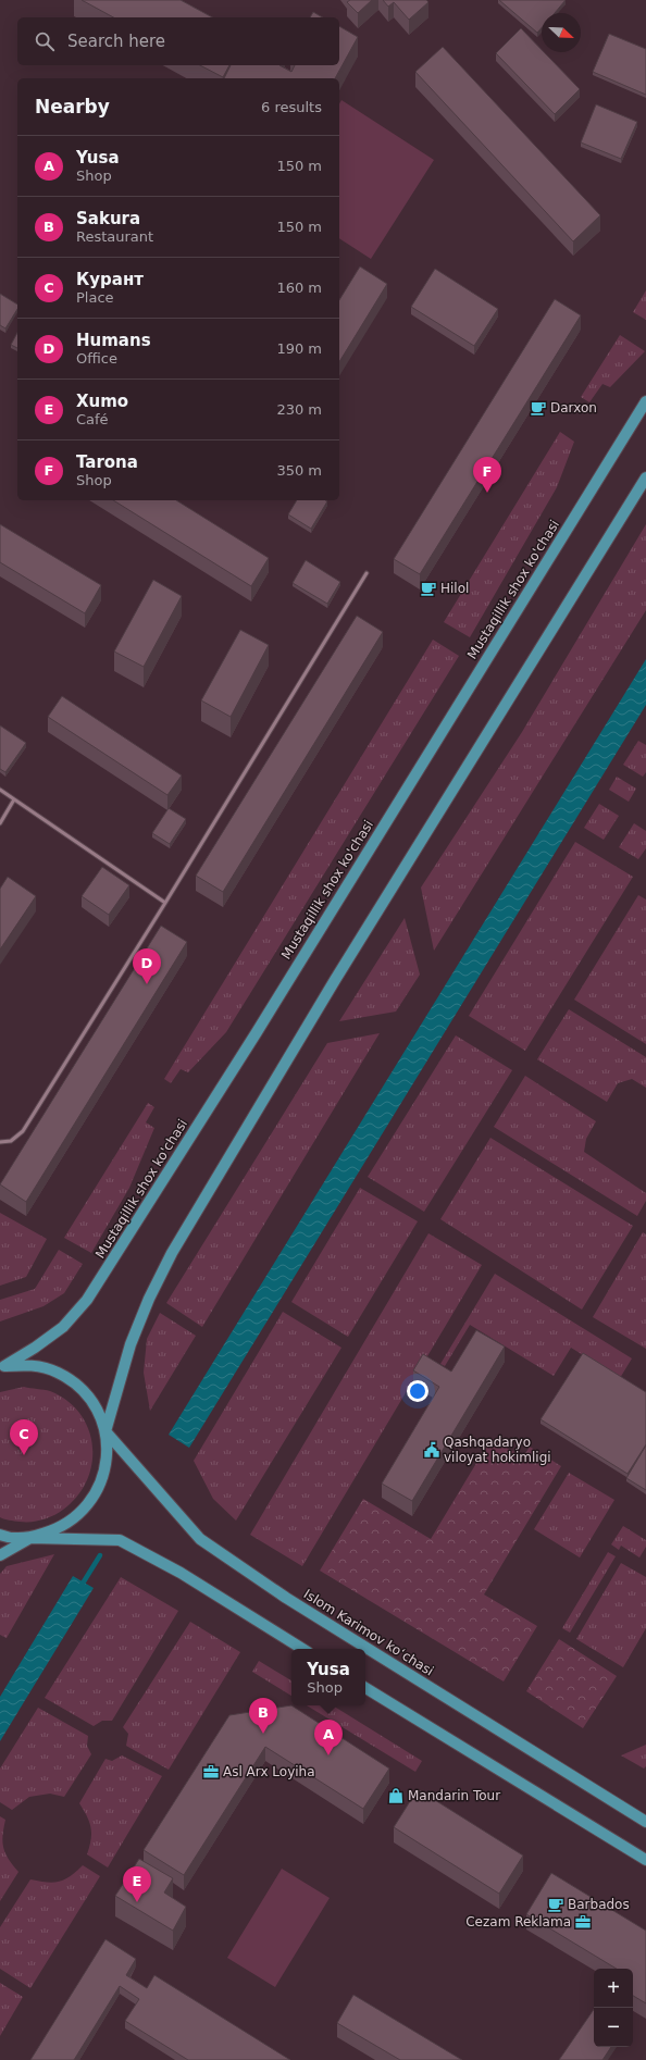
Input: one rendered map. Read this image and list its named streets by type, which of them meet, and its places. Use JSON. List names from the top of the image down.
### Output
{
  "streets": {
    "main road": ["Mustaqillik shox ko'chasi", "Islom Karimov ko‘chasi"]
  },
  "places": {
    "cafe": ["Darxon", "Hilol", "Barbados"],
    "public building": ["Qashqadaryo viloyat hokimligi"],
    "office": ["Asl Arx Loyiha", "Cezam Reklama"],
    "shop": ["Mandarin Tour"]
  },
  "north": "bottom right",
  "page": {
    "search": "Search here",
    "heading": ["Nearby", "6 results"],
    "list": [
      {
        "mark": "A",
        "name": "Yusa",
        "note": "Shop",
        "value": "150 m"
      },
      {
        "mark": "B",
        "name": "Sakura",
        "note": "Restaurant",
        "value": "150 m"
      },
      {
        "mark": "C",
        "name": "Курант",
        "note": "Place",
        "value": "160 m"
      },
      {
        "mark": "D",
        "name": "Humans",
        "note": "Office",
        "value": "190 m"
      },
      {
        "mark": "E",
        "name": "Xumo",
        "note": "Café",
        "value": "230 m"
      },
      {
        "mark": "F",
        "name": "Tarona",
        "note": "Shop",
        "value": "350 m"
      }
    ],
    "pins": [
      "F",
      "D",
      "C",
      "B",
      "A",
      "E"
    ],
    "popup": ["Yusa", "Shop"],
    "map_buttons": ["+", "−"]
  }
}
